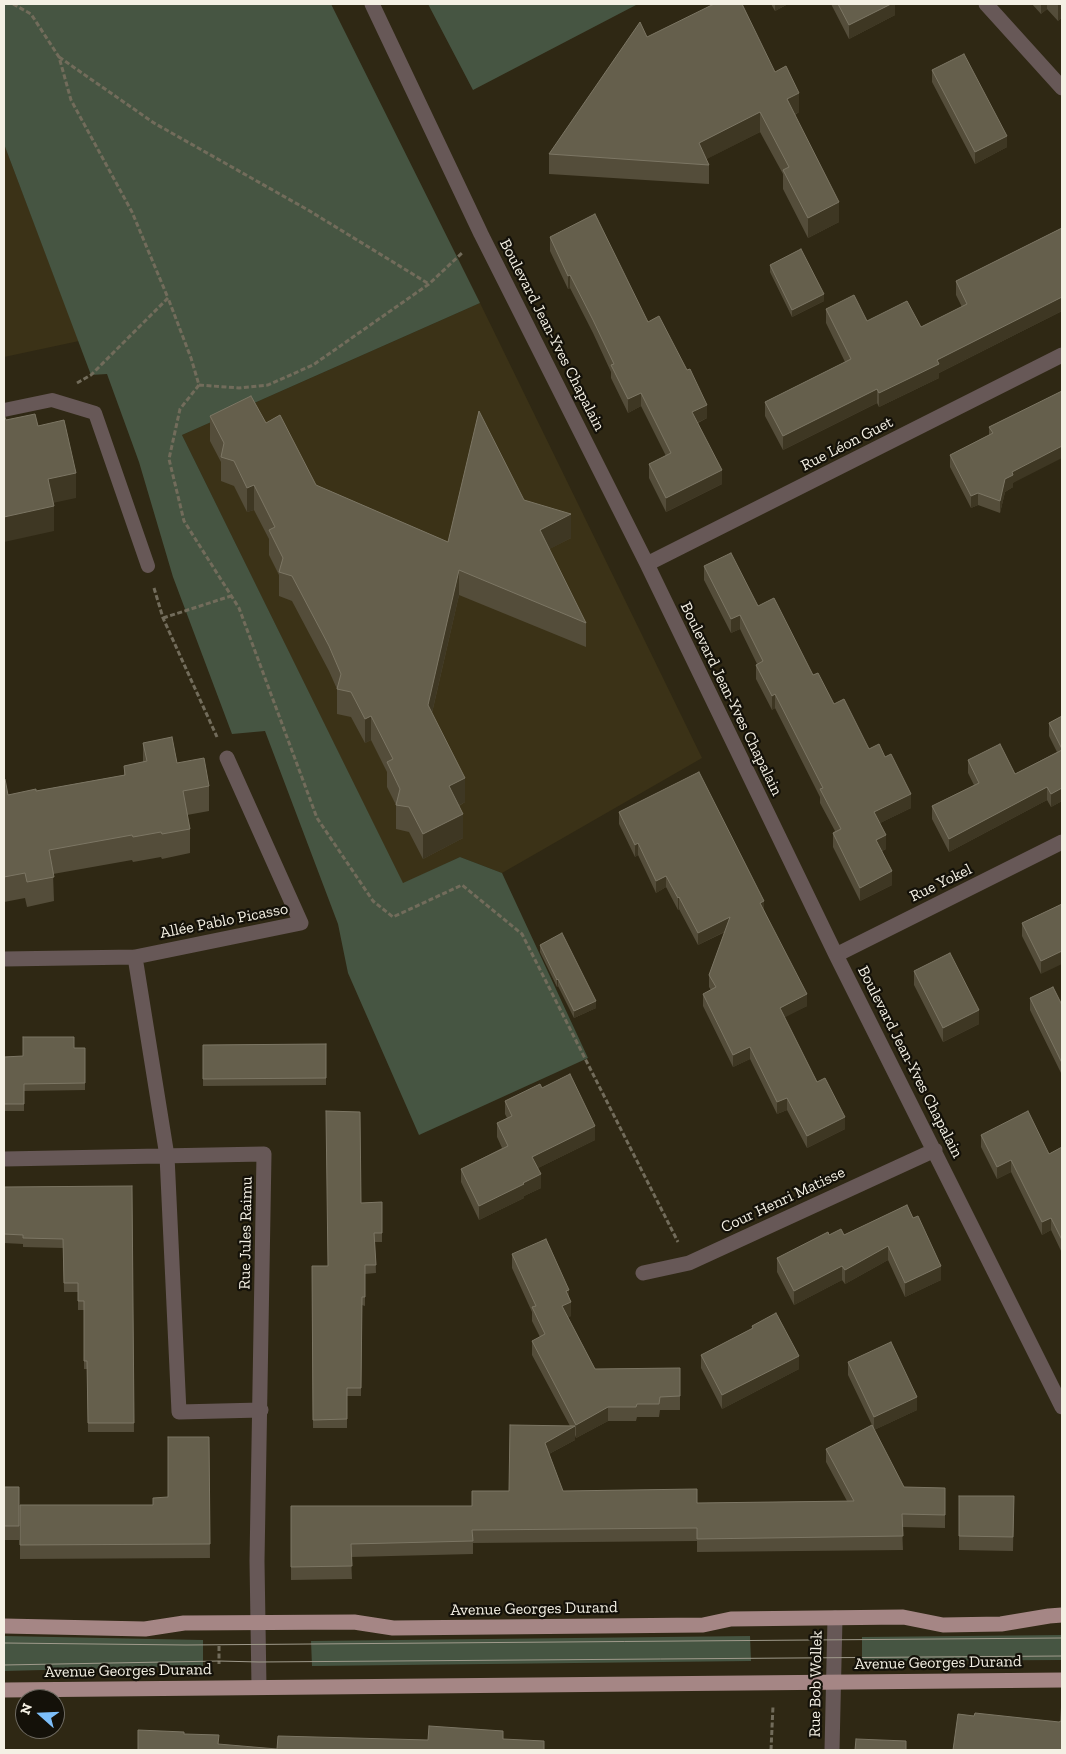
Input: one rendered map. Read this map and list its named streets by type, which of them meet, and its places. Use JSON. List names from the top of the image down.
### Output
{
  "streets": {
    "main road": ["Avenue Georges Durand"],
    "street": [
      "Boulevard Jean-Yves Chapalain",
      "Rue Léon Guet",
      "Rue Yokel",
      "Allée Pablo Picasso",
      "Cour Henri Matisse",
      "Rue Jules Raimu",
      "Rue Bob Wollek"
    ]
  },
  "crossings": [
    ["Boulevard Jean-Yves Chapalain", "Rue Léon Guet"],
    ["Boulevard Jean-Yves Chapalain", "Rue Yokel"],
    ["Boulevard Jean-Yves Chapalain", "Cour Henri Matisse"],
    ["Rue Jules Raimu", "Avenue Georges Durand"],
    ["Avenue Georges Durand", "Rue Bob Wollek"]
  ],
  "north": "left"
}
